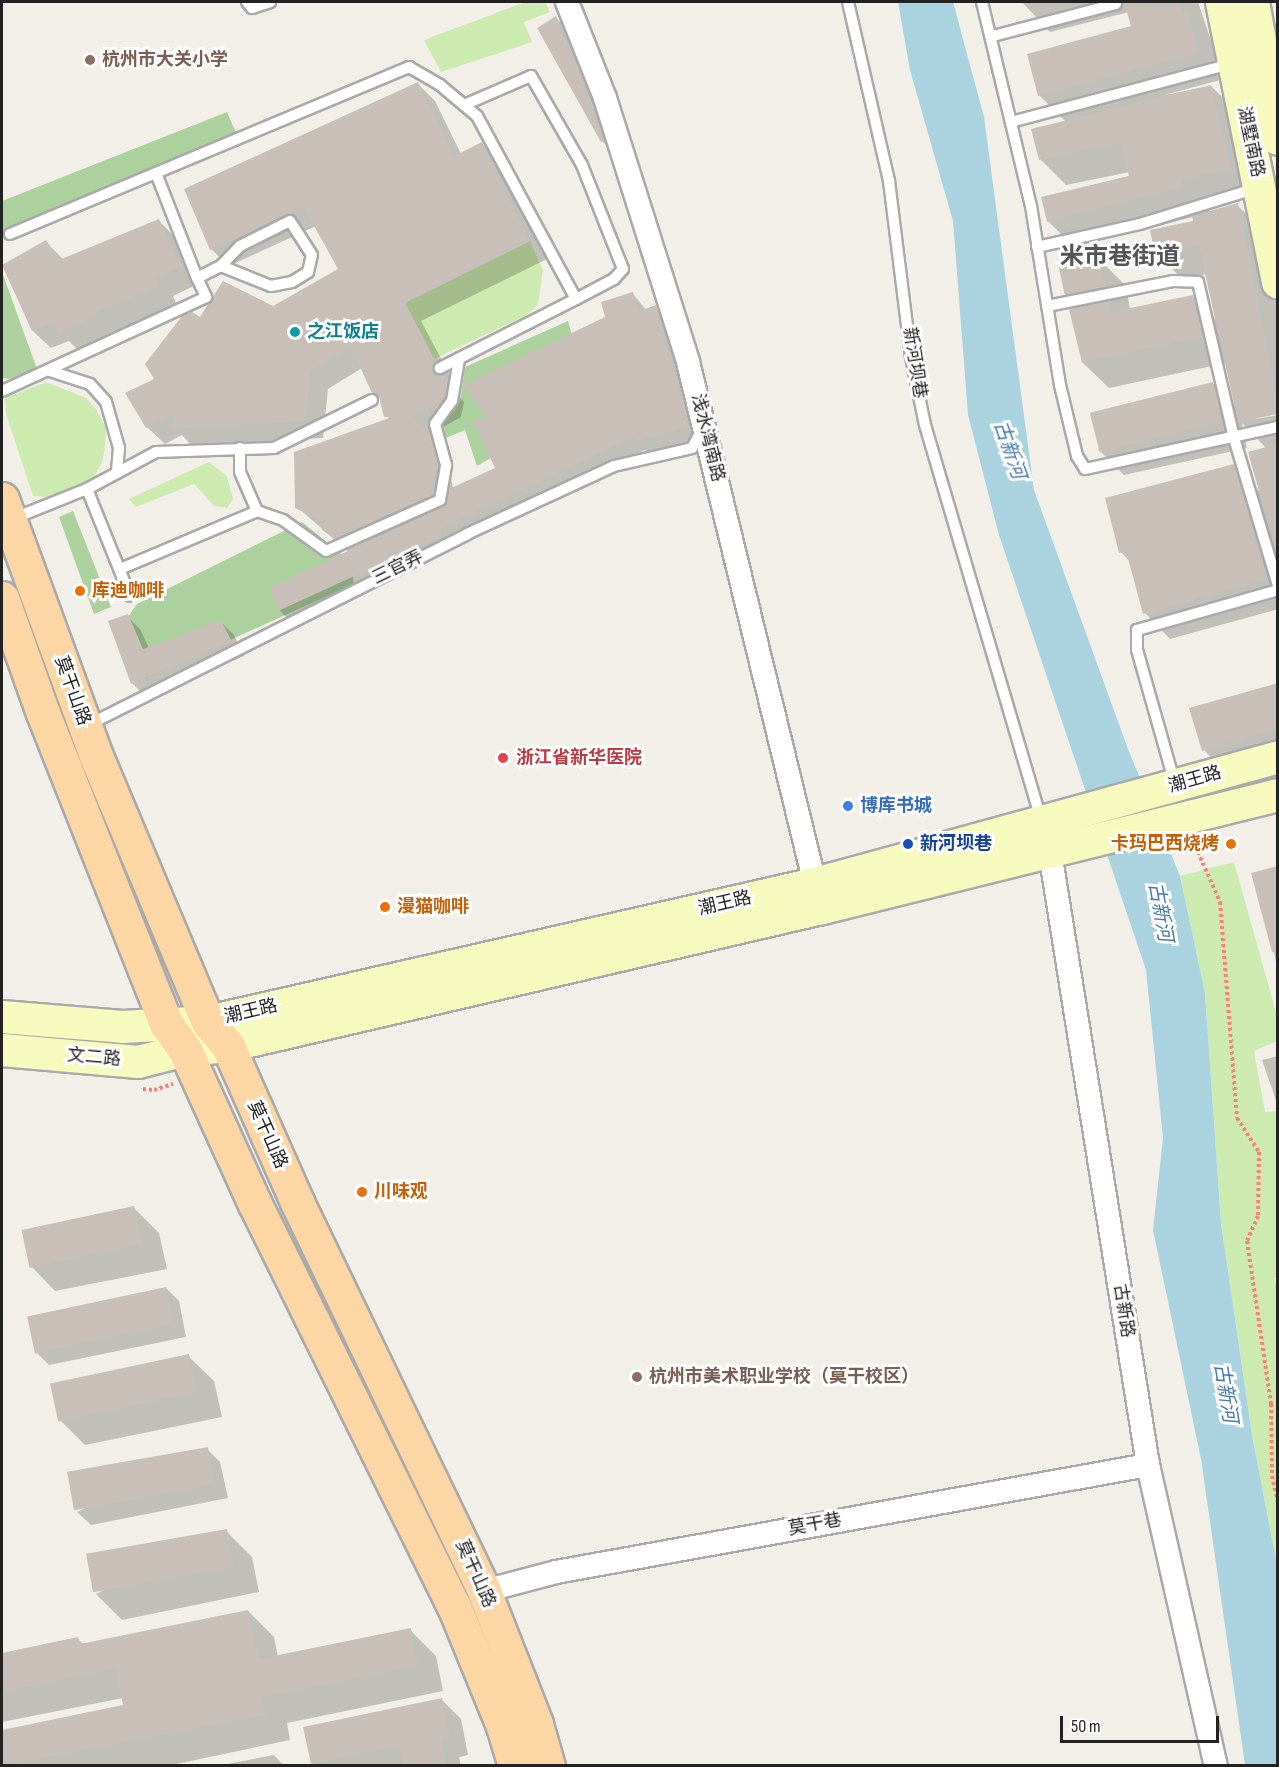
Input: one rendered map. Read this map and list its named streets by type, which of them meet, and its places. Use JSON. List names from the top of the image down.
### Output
{
  "streets": {
    "main road": [
      "湖墅南路",
      "莫干山路",
      "潮王路",
      "文二路"
    ],
    "street": ["浅水湾南路", "古新路", "莫干巷"],
    "lane": ["新河坝巷", "三官弄"]
  },
  "crossings": [
    ["新河坝巷", "潮王路"],
    ["浅水湾南路", "三官弄"],
    ["浅水湾南路", "潮王路"],
    ["三官弄", "莫干山路"],
    ["莫干山路", "潮王路"],
    ["莫干山路", "文二路"],
    ["莫干山路", "莫干巷"],
    ["潮王路", "文二路"],
    ["潮王路", "古新路"],
    ["古新路", "莫干巷"]
  ],
  "districts": ["米市巷街道"],
  "water": ["古新河"],
  "places": [
    "杭州市大关小学",
    "之江饭店",
    "库迪咖啡",
    "浙江省新华医院",
    "博库书城",
    "新河坝巷",
    "卡玛巴西烧烤",
    "漫猫咖啡",
    "川味观",
    "杭州市美术职业学校（莫干校区）"
  ],
  "scale_bar": "50 m"
}
